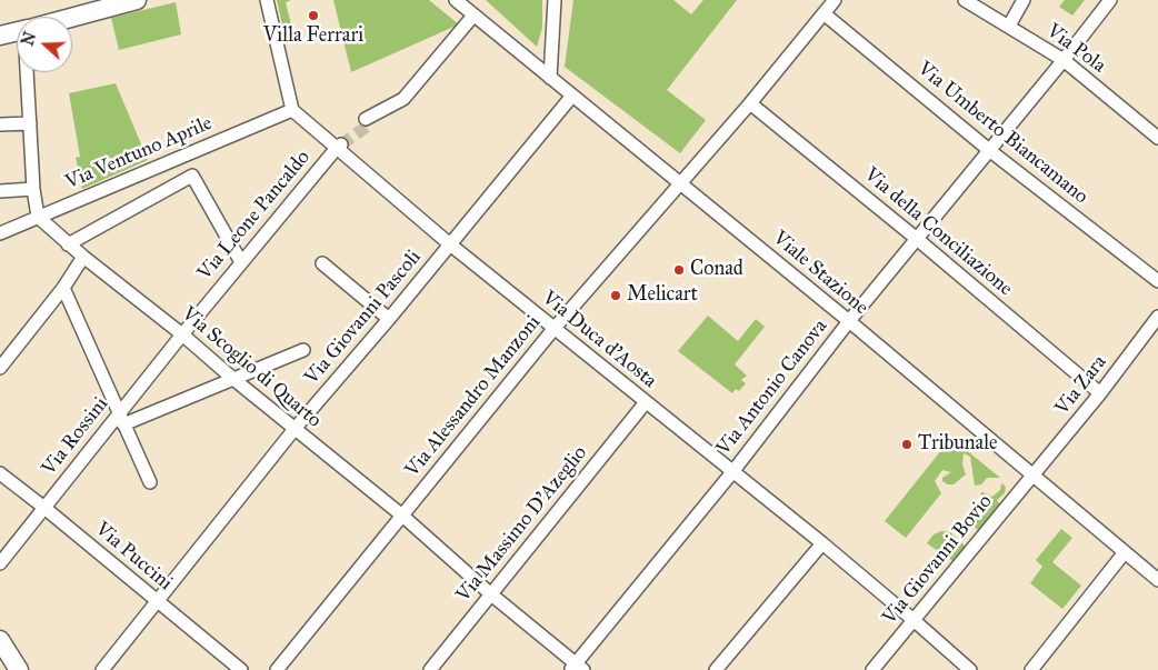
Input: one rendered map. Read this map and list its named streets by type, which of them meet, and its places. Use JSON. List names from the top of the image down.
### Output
{
  "streets": {
    "street": [
      "Via Pola",
      "Via Umberto Biancamano",
      "Via Ventuno Aprile",
      "Via Leone Pancaldo",
      "Via della Conciliazione",
      "Viale Stazione",
      "Via Giovanni Pascoli",
      "Via Duca d'Aosta",
      "Via Scoglio di Quarto",
      "Via Zara",
      "Via Antonio Canova",
      "Via Alessandro Manzoni",
      "Via Rossini",
      "Via Massimo D'Azeglio",
      "Via Puccini",
      "Via Giovanni Bovio"
    ]
  },
  "crossings": [
    ["Via Pola", "Via Antonio Canova"],
    ["Via Umberto Biancamano", "Via Antonio Canova"],
    ["Via Umberto Biancamano", "Via Alessandro Manzoni"],
    ["Via Ventuno Aprile", "Via Duca d'Aosta"],
    ["Via Ventuno Aprile", "Via Scoglio di Quarto"],
    ["Via Leone Pancaldo", "Via Duca d'Aosta"],
    ["Via Leone Pancaldo", "Via Scoglio di Quarto"],
    ["Via Leone Pancaldo", "Via Rossini"],
    ["Via della Conciliazione", "Via Zara"],
    ["Via della Conciliazione", "Via Antonio Canova"],
    ["Via della Conciliazione", "Via Alessandro Manzoni"],
    ["Viale Stazione", "Via Giovanni Pascoli"],
    ["Viale Stazione", "Via Zara"],
    ["Viale Stazione", "Via Antonio Canova"],
    ["Viale Stazione", "Via Alessandro Manzoni"],
    ["Viale Stazione", "Via Giovanni Bovio"],
    ["Via Giovanni Pascoli", "Via Duca d'Aosta"],
    ["Via Giovanni Pascoli", "Via Scoglio di Quarto"],
    ["Via Giovanni Pascoli", "Via Puccini"],
    ["Via Duca d'Aosta", "Via Antonio Canova"],
    ["Via Duca d'Aosta", "Via Alessandro Manzoni"],
    ["Via Duca d'Aosta", "Via Massimo D'Azeglio"],
    ["Via Duca d'Aosta", "Via Giovanni Bovio"],
    ["Via Scoglio di Quarto", "Via Antonio Canova"],
    ["Via Scoglio di Quarto", "Via Alessandro Manzoni"],
    ["Via Scoglio di Quarto", "Via Rossini"],
    ["Via Scoglio di Quarto", "Via Massimo D'Azeglio"],
    ["Via Zara", "Via Giovanni Bovio"],
    ["Via Rossini", "Via Puccini"]
  ],
  "places": [
    "Villa Ferrari",
    "Conad",
    "Melicart",
    "Tribunale"
  ],
  "north": "left"
}
